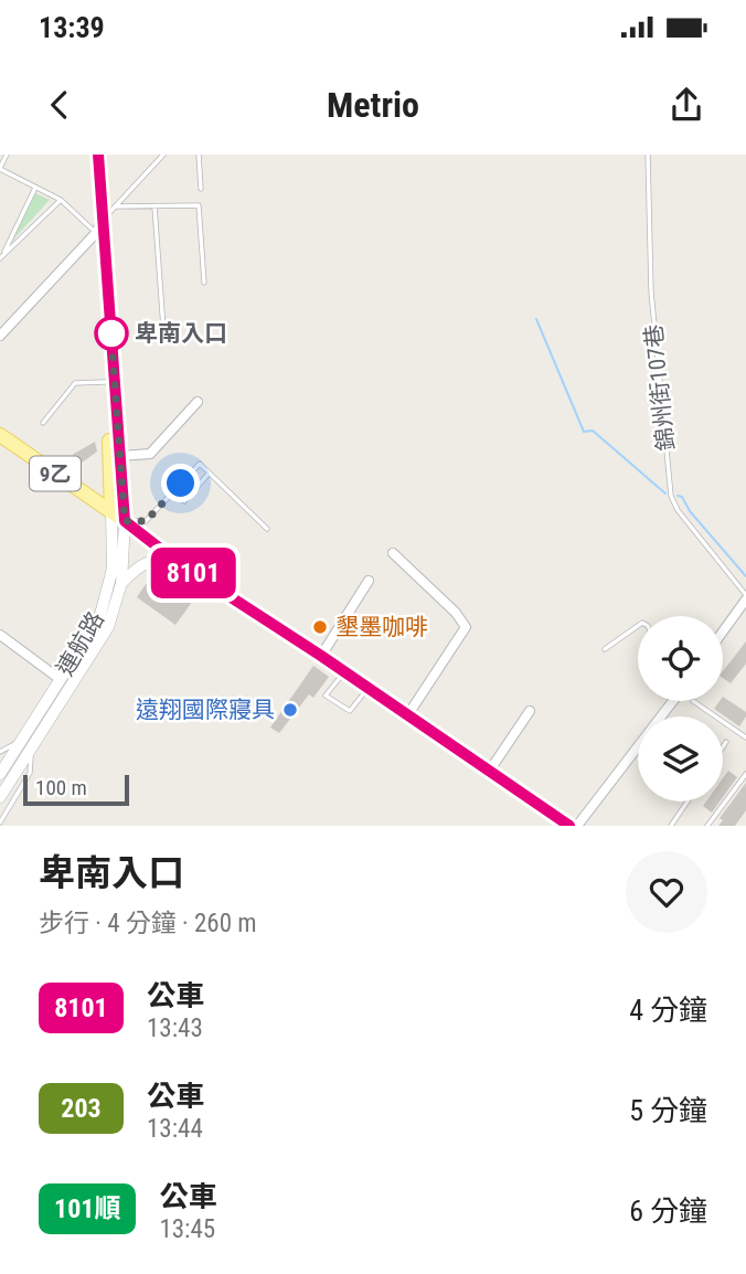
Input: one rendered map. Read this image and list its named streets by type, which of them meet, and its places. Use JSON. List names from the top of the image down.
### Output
{
  "streets": {
    "main road": ["9乙"],
    "street": ["連航路"],
    "lane": ["錦州街107巷"]
  },
  "crossings": [
    ["9乙", "連航路"]
  ],
  "places": ["卑南入口", "墾墨咖啡", "遠翔國際寢具"],
  "lines": ["bus line 8101"],
  "scale_bar": "100 m",
  "page": {
    "status": "13:39",
    "header": "Metrio",
    "on_map": "8101",
    "scale": "100 m",
    "heading": ["卑南入口", "步行 · 4 分鐘 · 260 m"],
    "list": [
      {
        "mark": "8101",
        "name": "公車",
        "note": "13:43",
        "value": "4 分鐘"
      },
      {
        "mark": "203",
        "name": "公車",
        "note": "13:44",
        "value": "5 分鐘"
      },
      {
        "mark": "101順",
        "name": "公車",
        "note": "13:45",
        "value": "6 分鐘"
      }
    ]
  }
}
